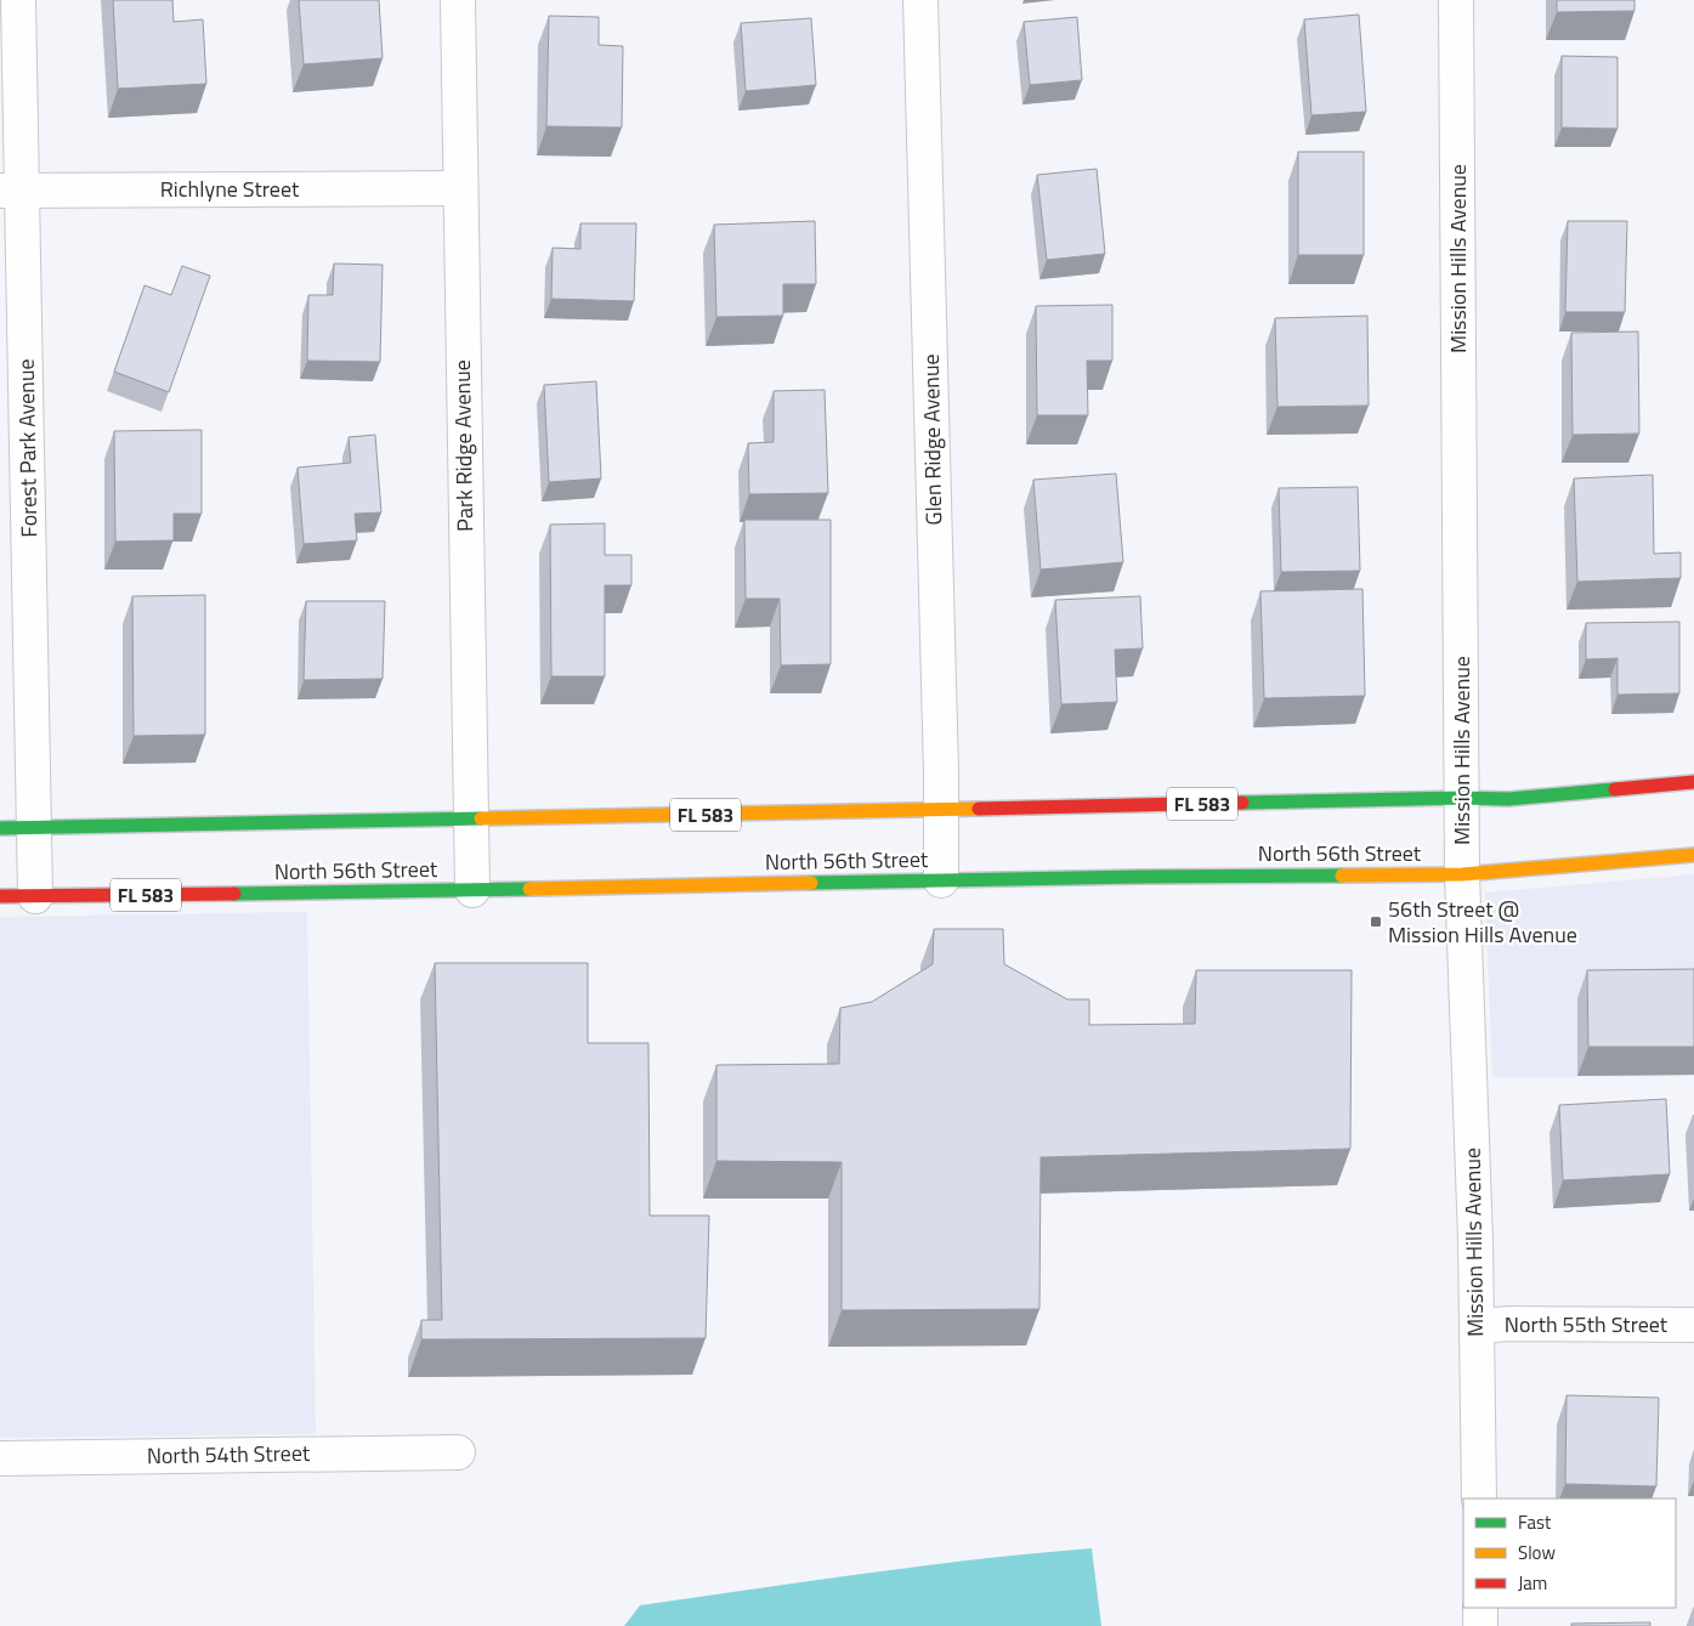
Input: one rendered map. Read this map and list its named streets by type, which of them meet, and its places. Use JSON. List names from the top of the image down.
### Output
{
  "streets": {
    "main road": ["FL 583", "North 56th Street"],
    "street": [
      "Richlyne Street",
      "Mission Hills Avenue",
      "Glen Ridge Avenue",
      "Park Ridge Avenue",
      "Forest Park Avenue",
      "North 55th Street",
      "North 54th Street"
    ]
  },
  "crossings": [
    ["Richlyne Street", "Park Ridge Avenue"],
    ["Richlyne Street", "Forest Park Avenue"],
    ["Mission Hills Avenue", "FL 583"],
    ["Mission Hills Avenue", "North 56th Street"],
    ["Mission Hills Avenue", "North 55th Street"],
    ["Glen Ridge Avenue", "FL 583"],
    ["Glen Ridge Avenue", "North 56th Street"],
    ["Park Ridge Avenue", "FL 583"],
    ["Park Ridge Avenue", "North 56th Street"],
    ["Forest Park Avenue", "FL 583"],
    ["Forest Park Avenue", "North 56th Street"]
  ],
  "places": {
    "transit": ["56th Street @ Mission Hills Avenue"]
  },
  "legend": ["Fast", "Slow", "Jam"]
}
